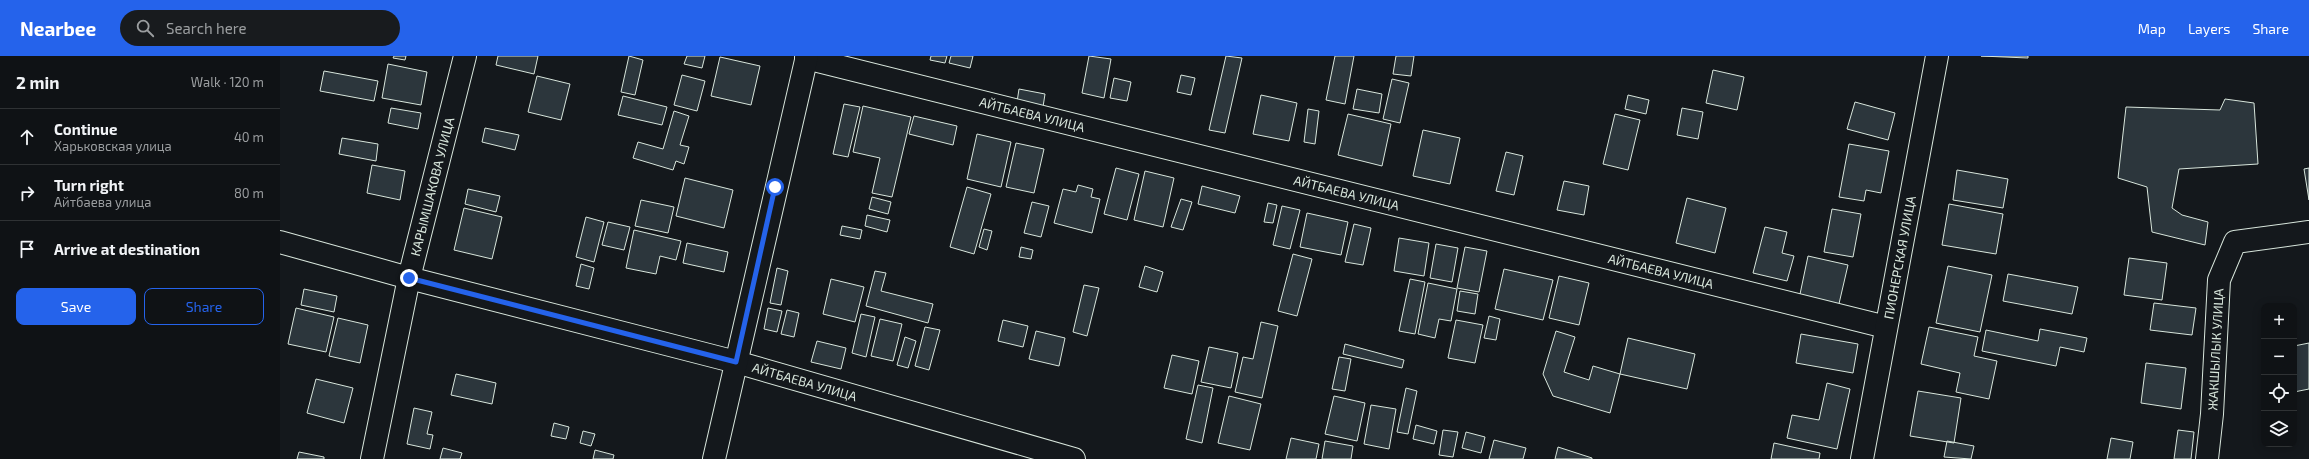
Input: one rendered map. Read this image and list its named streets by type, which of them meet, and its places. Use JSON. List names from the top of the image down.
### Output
{
  "streets": {
    "street": [
      "АЙТБАЕВА УЛИЦА",
      "КАРЫМШАКОВА УЛИЦА",
      "ПИОНЕРСКАЯ УЛИЦА",
      "ЖАКШЫЛЫК УЛИЦА"
    ]
  },
  "crossings": [
    ["АЙТБАЕВА УЛИЦА", "КАРЫМШАКОВА УЛИЦА"],
    ["АЙТБАЕВА УЛИЦА", "ПИОНЕРСКАЯ УЛИЦА"]
  ],
  "page": {
    "header": "Nearbee",
    "search": "Search here",
    "nav": ["Map", "Layers", "Share"],
    "heading": ["2 min", "Walk · 120 m"],
    "list": [
      ["Continue", "Харьковская улица", "40 m"],
      ["Turn right", "Айтбаева улица", "80 m"],
      "Arrive at destination"
    ],
    "buttons": ["Save", "Share"],
    "map_buttons": ["+", "−"]
  }
}
